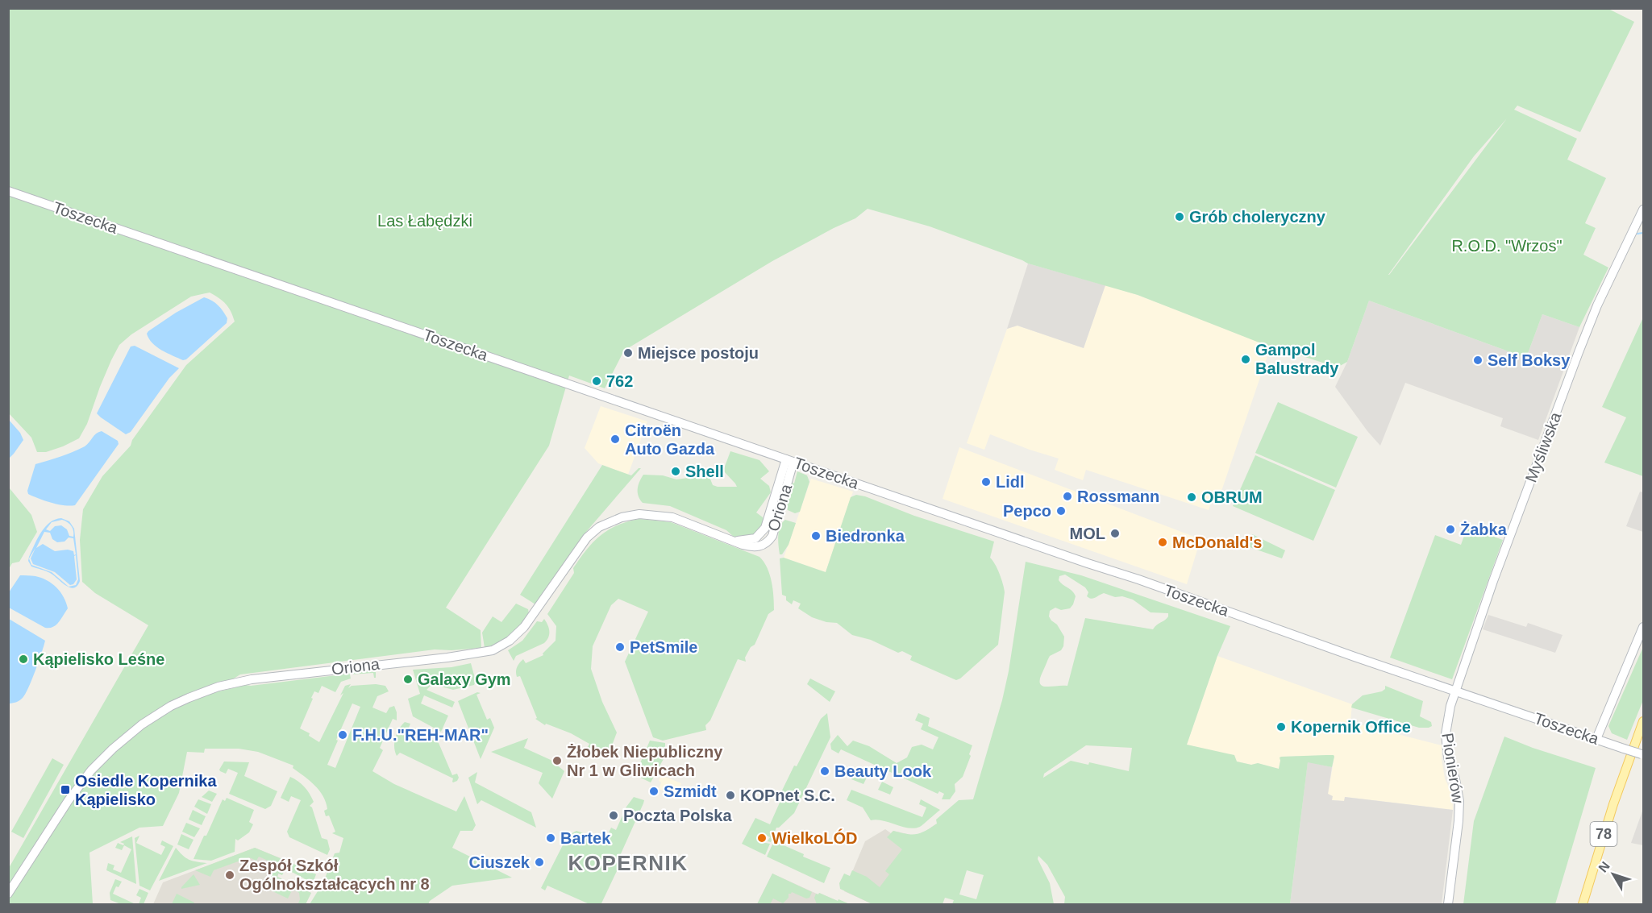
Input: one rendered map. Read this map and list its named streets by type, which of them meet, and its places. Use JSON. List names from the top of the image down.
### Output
{
  "streets": {
    "main road": [
      "Toszecka",
      "Myśliwska",
      "Oriona",
      "Pionierów",
      "78"
    ]
  },
  "crossings": [
    ["Toszecka", "Myśliwska"],
    ["Toszecka", "Oriona"],
    ["Toszecka", "Pionierów"],
    ["Myśliwska", "Pionierów"]
  ],
  "districts": ["KOPERNIK"],
  "parks": ["Las Łabędzki", "R.O.D. \"Wrzos\""],
  "places": {
    "other": [
      "Grób choleryczny",
      "Miejsce postoju",
      "Gampol Balustrady",
      "Self Boksy",
      "762",
      "Citroën Auto Gazda",
      "Shell",
      "Lidl",
      "Rossmann",
      "OBRUM",
      "Pepco",
      "Żabka",
      "MOL",
      "Biedronka",
      "McDonald's",
      "PetSmile",
      "Kąpielisko Leśne",
      "Galaxy Gym",
      "Kopernik Office",
      "F.H.U.\"REH-MAR\"",
      "Żłobek Niepubliczny Nr 1 w Gliwicach",
      "Beauty Look",
      "Szmidt",
      "KOPnet S.C.",
      "Poczta Polska",
      "Bartek",
      "WielkoLÓD",
      "Ciuszek",
      "Zespół Szkół Ogólnokształcących nr 8"
    ],
    "transit": ["Osiedle Kopernika Kąpielisko"]
  },
  "north": "top left"
}
